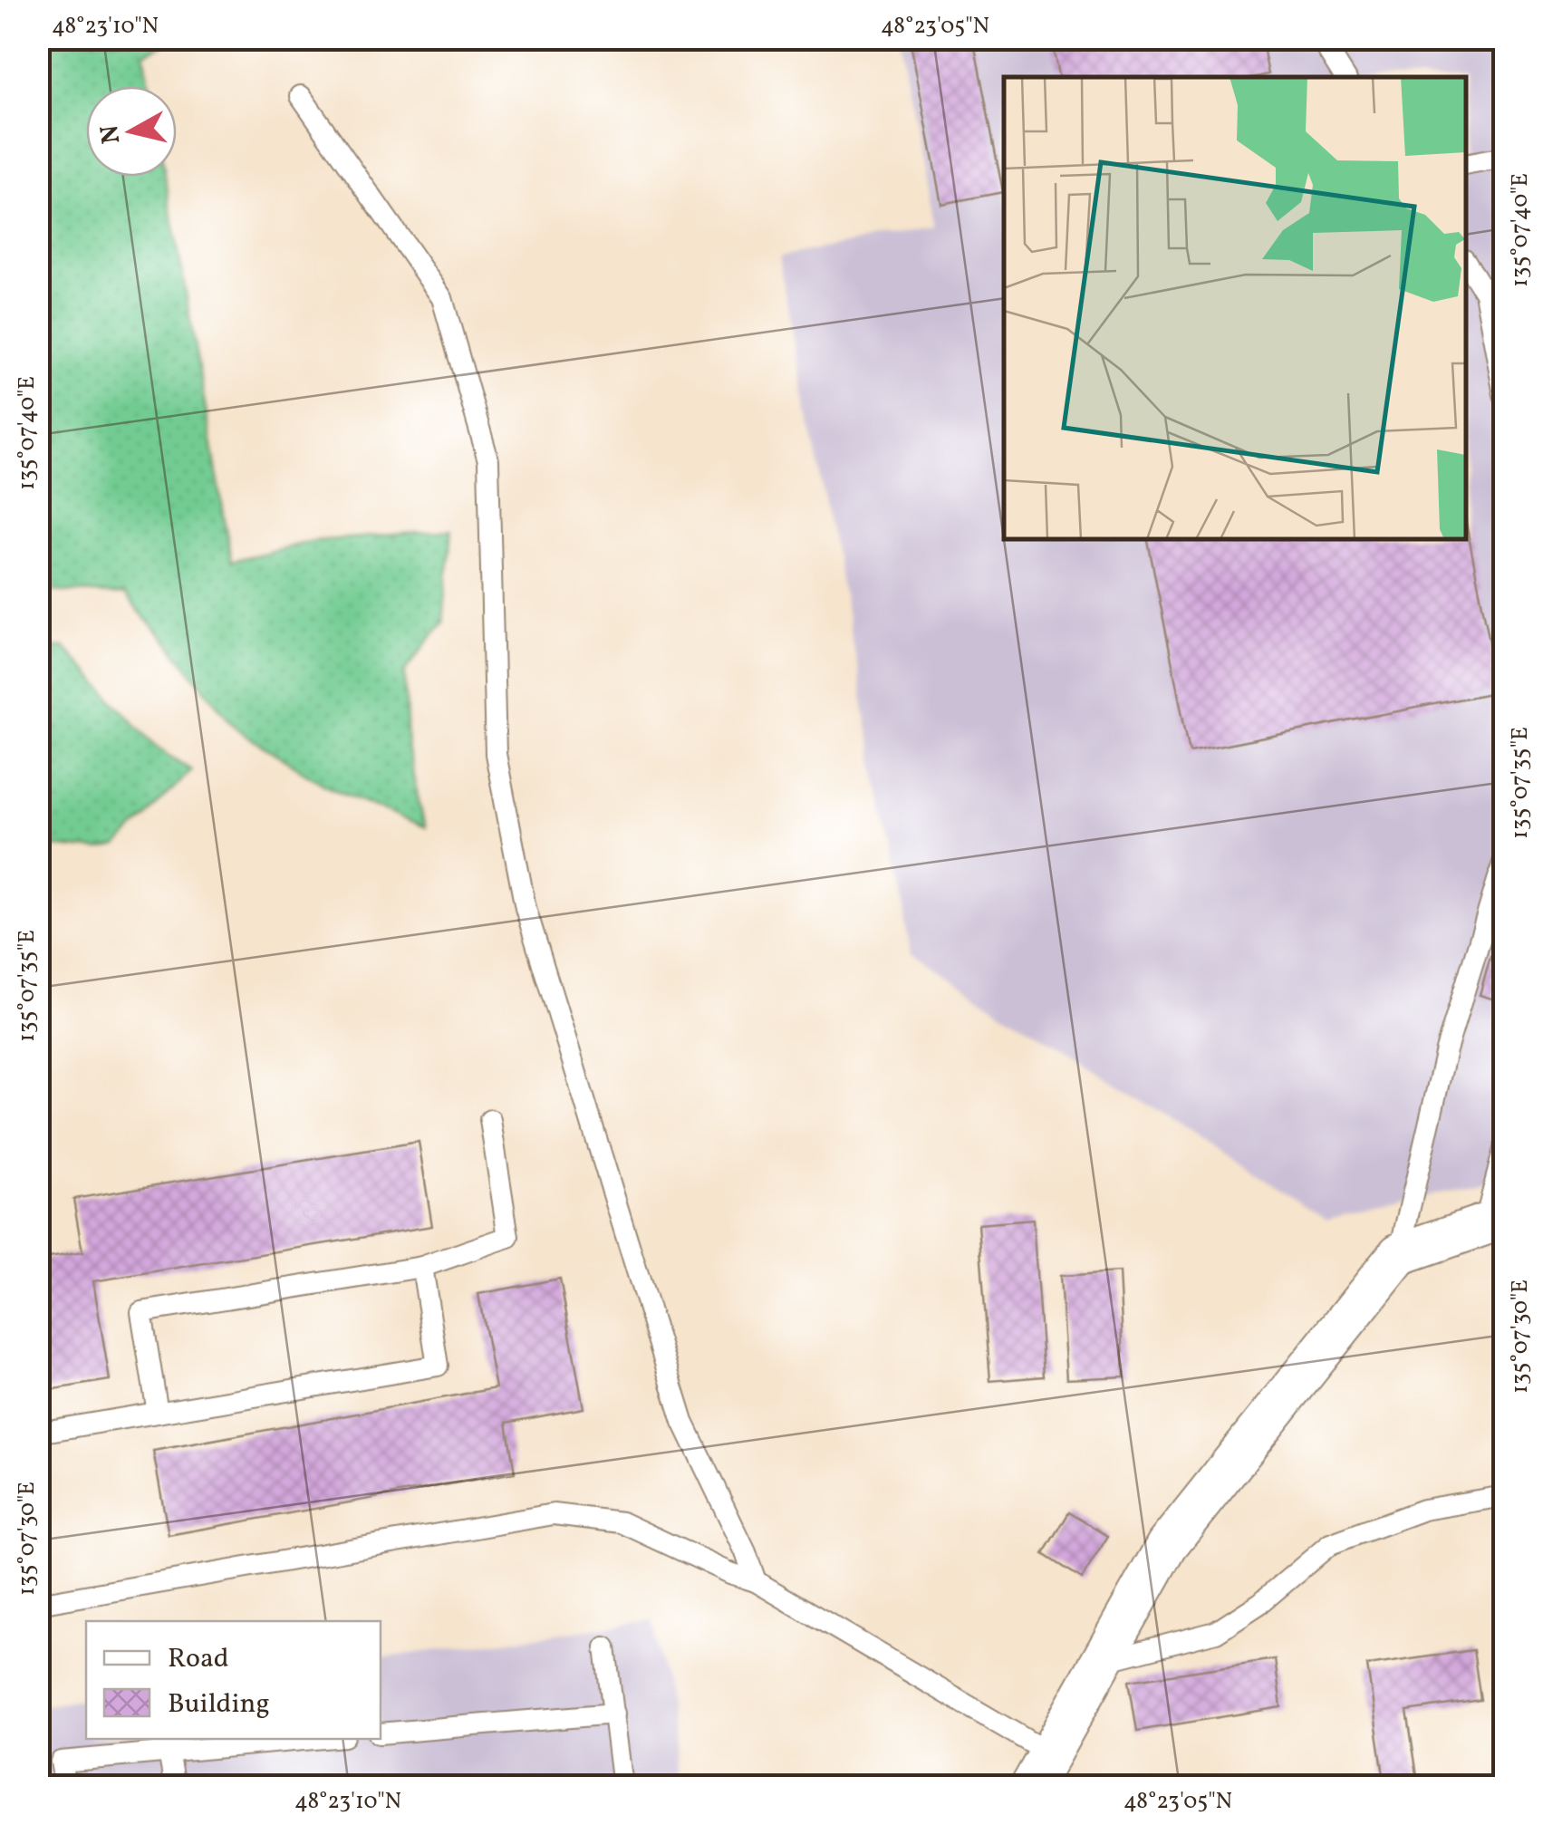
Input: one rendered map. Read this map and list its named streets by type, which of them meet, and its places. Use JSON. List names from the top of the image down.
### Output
{
  "legend": ["Road", "Building"],
  "north": "left",
  "coordinates": [
    "48°23'10\"N",
    "48°23'05\"N",
    "135°07'40\"E",
    "135°07'35\"E",
    "135°07'30\"E"
  ]
}
